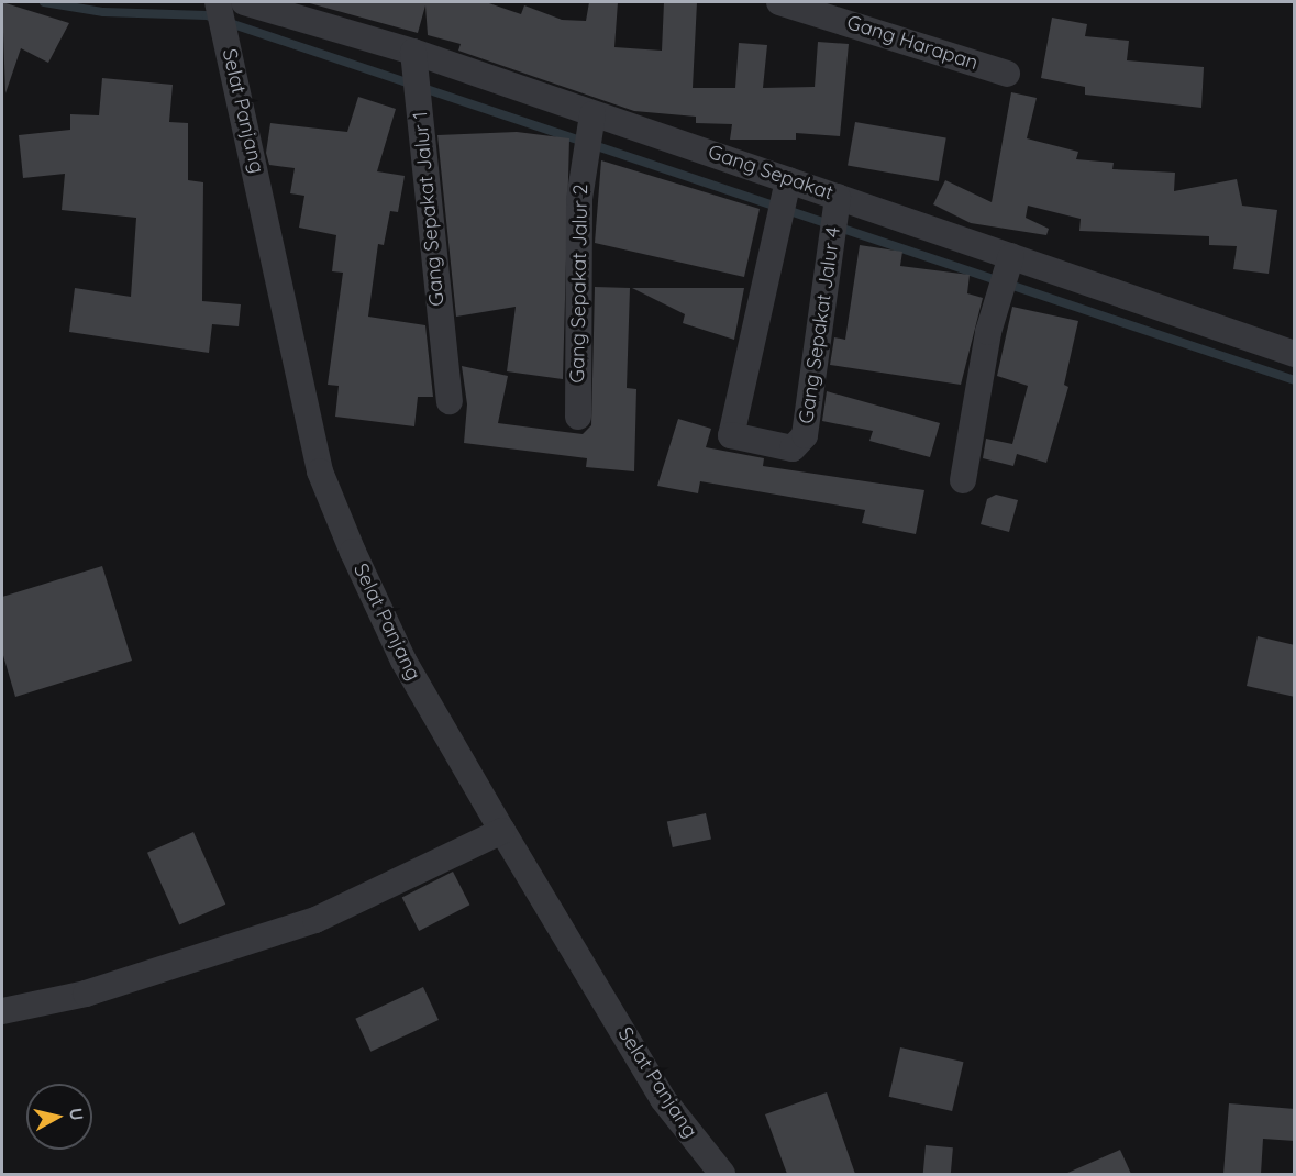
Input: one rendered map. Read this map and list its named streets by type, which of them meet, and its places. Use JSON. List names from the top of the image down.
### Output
{
  "streets": {
    "street": [
      "Gang Harapan",
      "Selat Panjang",
      "Gang Sepakat",
      "Gang Sepakat Jalur 1",
      "Gang Sepakat Jalur 2",
      "Gang Sepakat Jalur 4"
    ]
  },
  "crossings": [
    ["Selat Panjang", "Gang Sepakat"],
    ["Gang Sepakat", "Gang Sepakat Jalur 1"],
    ["Gang Sepakat", "Gang Sepakat Jalur 2"],
    ["Gang Sepakat", "Gang Sepakat Jalur 4"]
  ],
  "north": "right"
}
